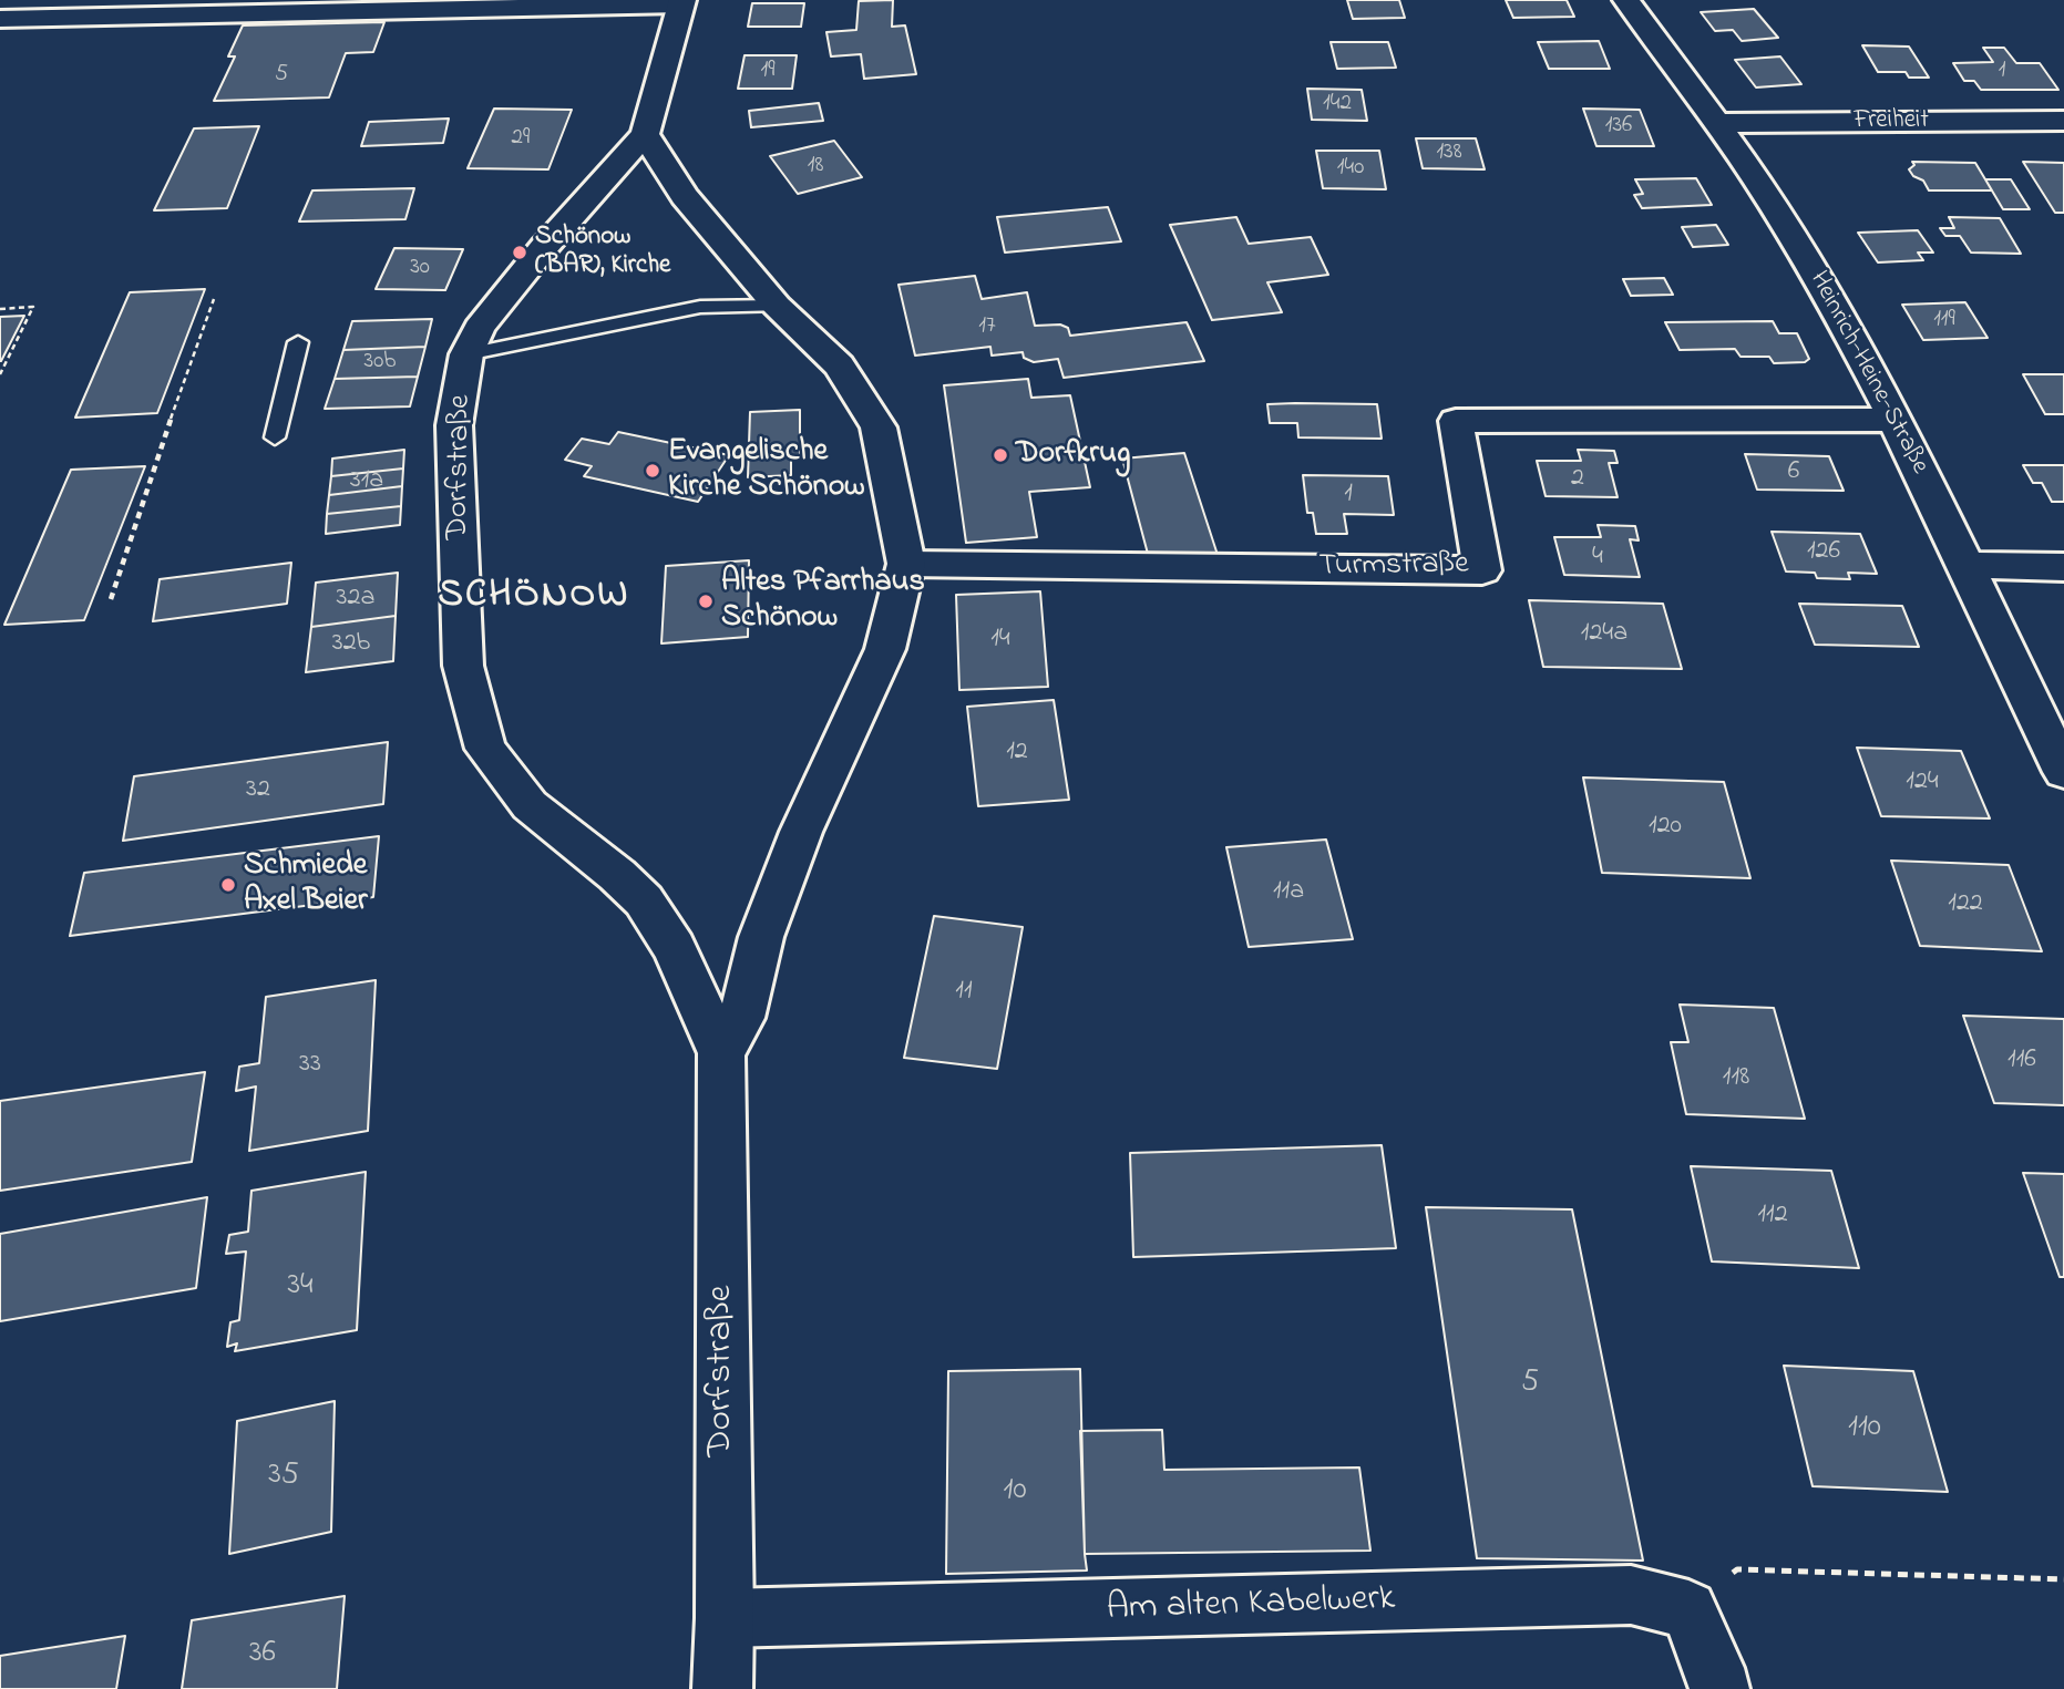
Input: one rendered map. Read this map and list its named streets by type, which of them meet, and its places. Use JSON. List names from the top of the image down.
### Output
{
  "streets": {
    "street": [
      "Freiheit",
      "Heinrich-Heine-Straße",
      "Dorfstraße",
      "Turmstraße",
      "Am alten Kabelwerk"
    ]
  },
  "crossings": [
    ["Freiheit", "Heinrich-Heine-Straße"],
    ["Heinrich-Heine-Straße", "Turmstraße"],
    ["Dorfstraße", "Turmstraße"],
    ["Dorfstraße", "Am alten Kabelwerk"]
  ],
  "districts": ["SCHÖNOW"],
  "places": [
    "Schönow (BAR), Kirche",
    "Dorfkrug",
    "Evangelische Kirche Schönow",
    "Altes Pfarrhaus Schönow",
    "Schmiede Axel Beier"
  ],
  "house_numbers": [
    "19",
    "1",
    "5",
    "142",
    "136",
    "29",
    "138",
    "18",
    "140",
    "30",
    "119",
    "17",
    "30b",
    "6",
    "2",
    "31a",
    "1",
    "126",
    "4",
    "32a",
    "124a",
    "14",
    "32b",
    "12",
    "124",
    "32",
    "120",
    "11a",
    "122",
    "11",
    "116",
    "33",
    "118",
    "112",
    "34",
    "5",
    "110",
    "35",
    "10",
    "36"
  ]
}
